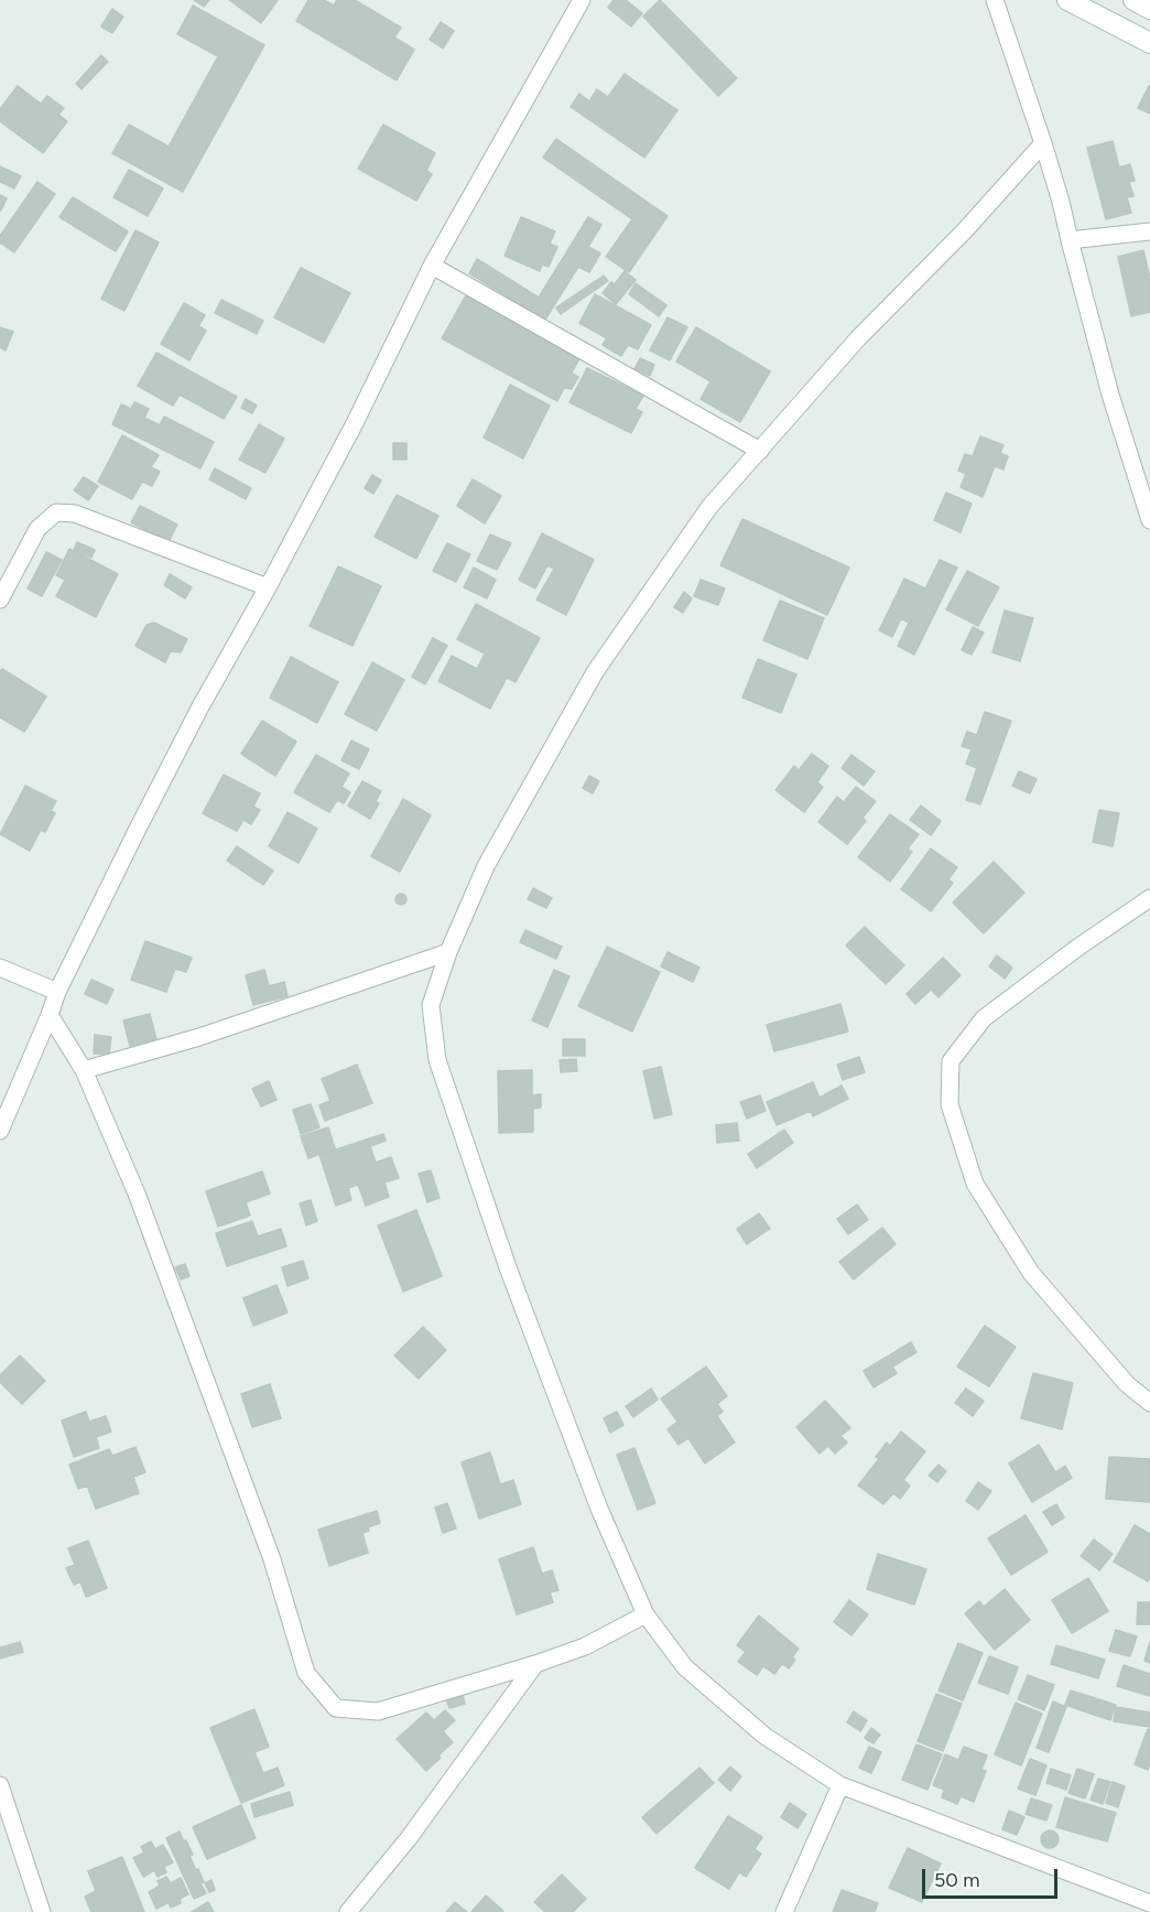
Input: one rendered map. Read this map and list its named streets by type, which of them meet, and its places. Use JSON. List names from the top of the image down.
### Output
{
  "scale_bar": "50 m"
}
